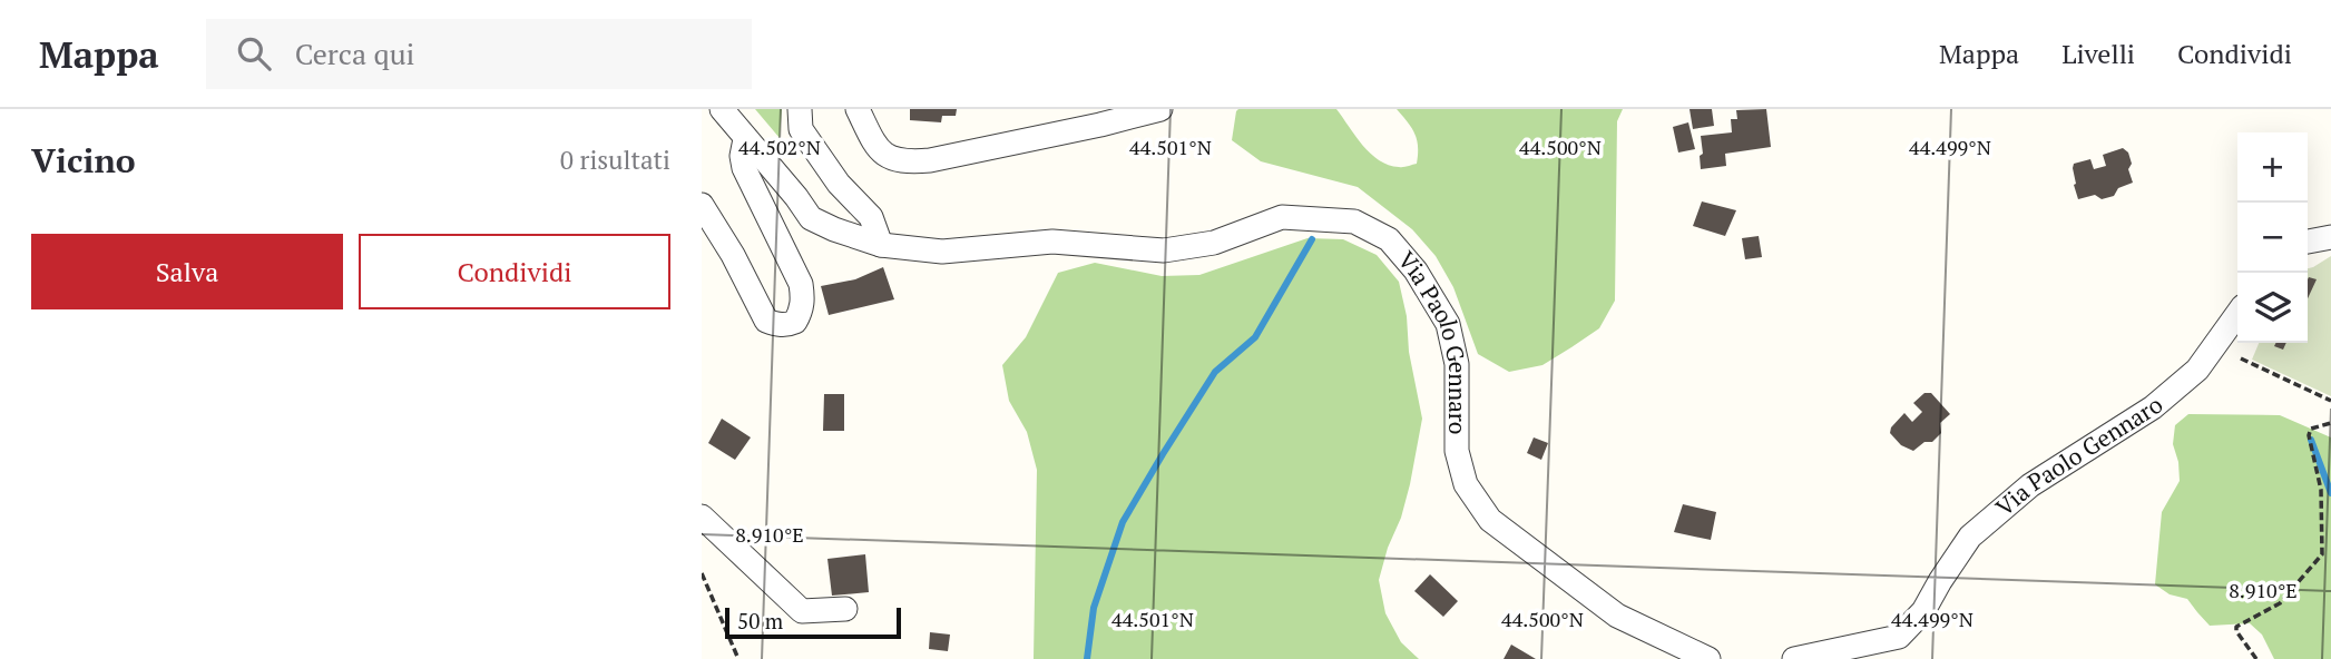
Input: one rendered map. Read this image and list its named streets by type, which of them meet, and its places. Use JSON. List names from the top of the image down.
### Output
{
  "streets": {
    "street": ["Via Paolo Gennaro"]
  },
  "scale_bar": "50 m",
  "page": {
    "header": "Mappa",
    "search": "Cerca qui",
    "nav": ["Mappa", "Livelli", "Condividi"],
    "heading": ["Vicino", "0 risultati"],
    "map_buttons": ["+", "−"],
    "buttons": ["Salva", "Condividi"],
    "scale": "50 m"
  },
  "coordinates": [
    "44.502°N",
    "44.501°N",
    "44.500°N",
    "44.499°N",
    "8.910°E"
  ]
}
